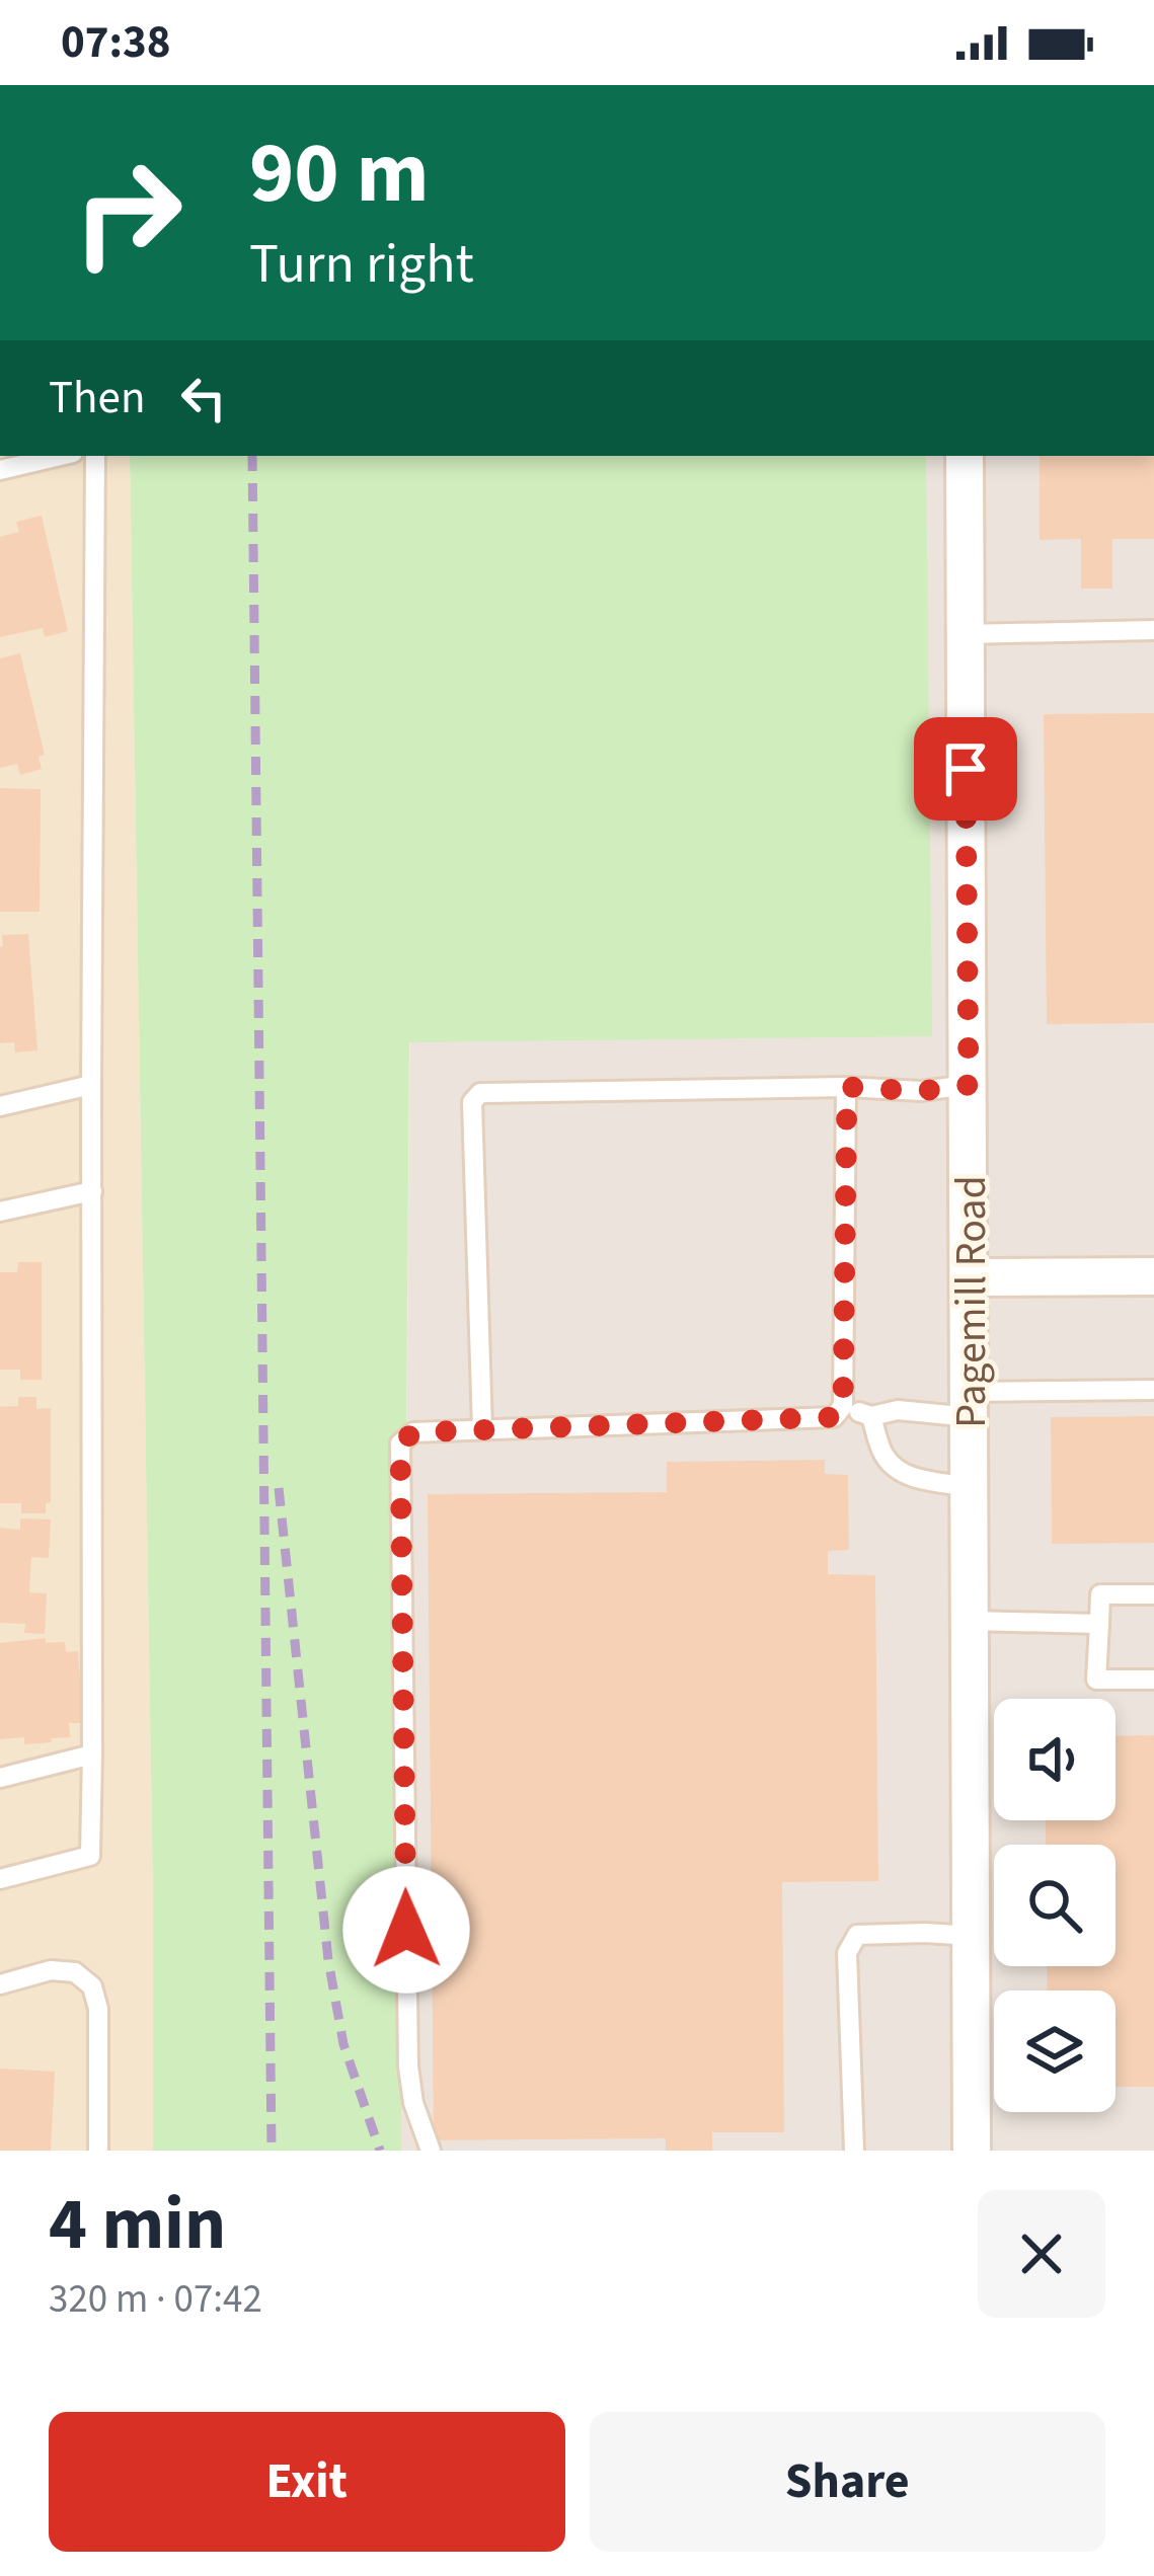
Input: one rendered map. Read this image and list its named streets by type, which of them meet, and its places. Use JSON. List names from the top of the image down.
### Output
{
  "streets": {
    "street": ["Pagemill Road"]
  },
  "page": {
    "status": "07:38",
    "turn": ["90 m", "Turn right"],
    "then": "Then",
    "heading": ["4 min", "320 m · 07:42"],
    "buttons": ["Exit", "Share"]
  }
}
